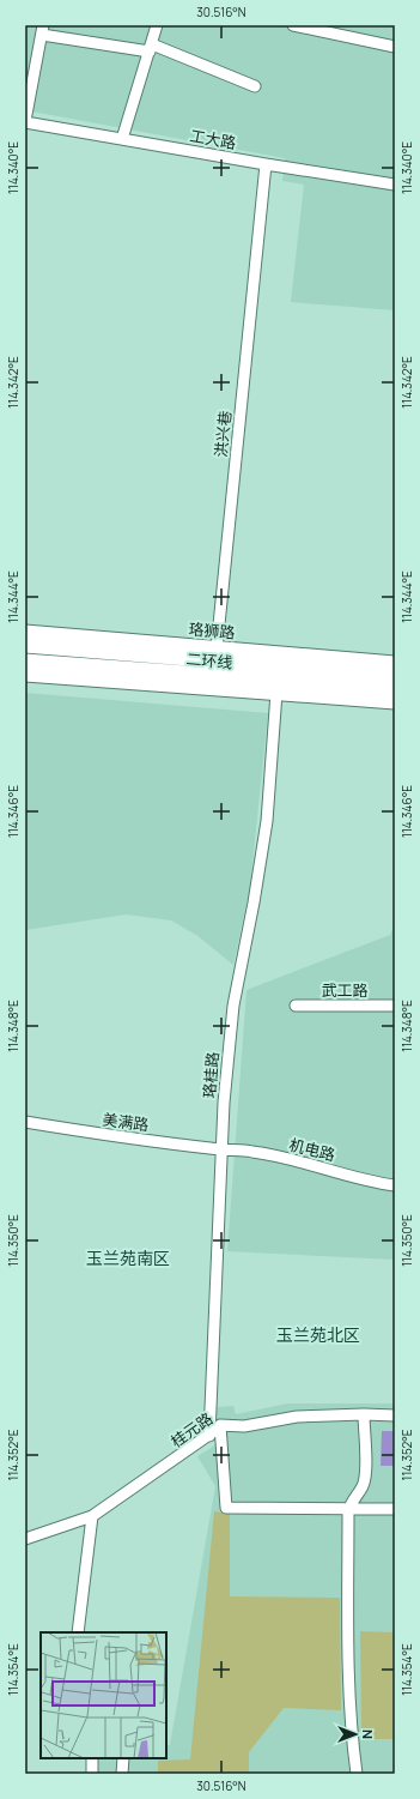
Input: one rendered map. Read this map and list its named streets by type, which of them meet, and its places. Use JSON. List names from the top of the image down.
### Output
{
  "streets": {
    "highway": ["二环线"],
    "main road": ["珞狮路"],
    "street": [
      "工大路",
      "洪兴巷",
      "武工路",
      "珞桂路",
      "美满路",
      "机电路",
      "桂元路"
    ]
  },
  "crossings": [
    ["工大路", "洪兴巷"],
    ["洪兴巷", "珞狮路"],
    ["珞桂路", "美满路"],
    ["珞桂路", "机电路"],
    ["珞桂路", "桂元路"],
    ["美满路", "机电路"]
  ],
  "districts": ["玉兰苑南区", "玉兰苑北区"],
  "north": "right",
  "coordinates": [
    "30.516°N",
    "114.340°E",
    "114.342°E",
    "114.344°E",
    "114.346°E",
    "114.348°E",
    "114.350°E",
    "114.352°E",
    "114.354°E"
  ]
}
